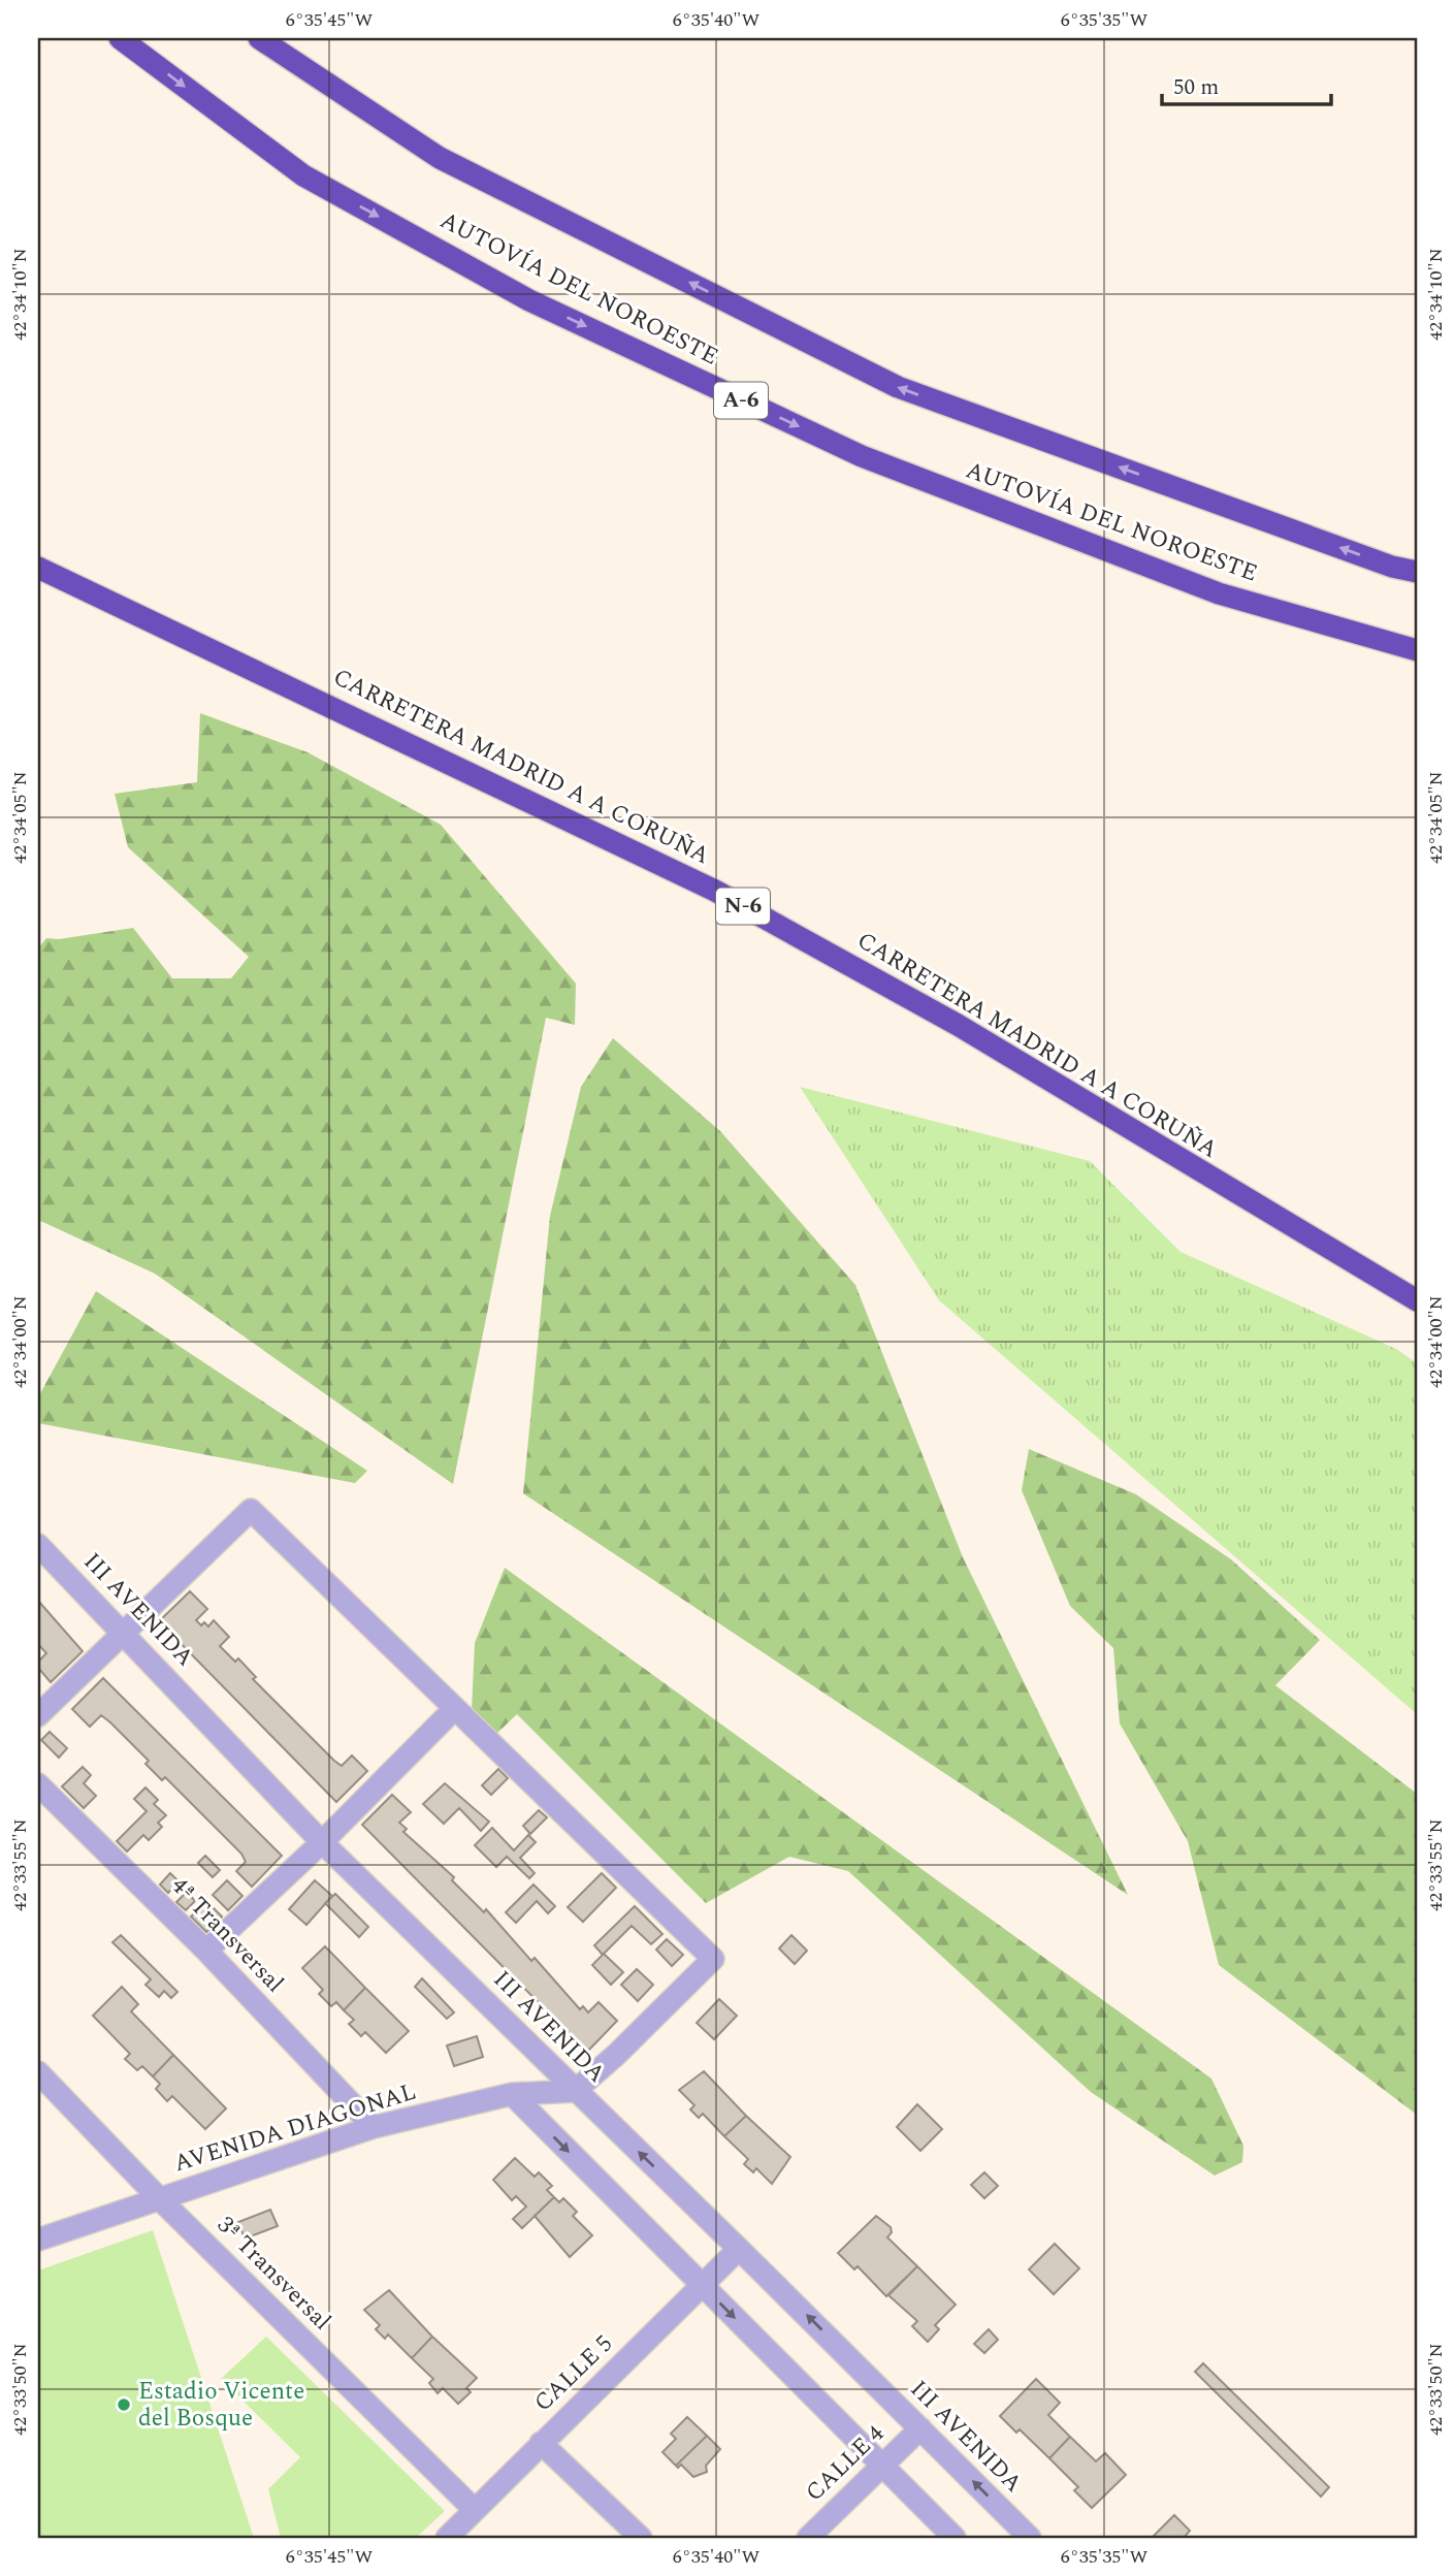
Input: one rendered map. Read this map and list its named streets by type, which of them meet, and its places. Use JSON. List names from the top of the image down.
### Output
{
  "streets": {
    "highway": [
      "AUTOVÍA DEL NOROESTE",
      "A-6",
      "CARRETERA MADRID A A CORUÑA",
      "N-6"
    ],
    "street": [
      "III AVENIDA",
      "4ª Transversal",
      "AVENIDA DIAGONAL",
      "3ª Transversal",
      "CALLE 5",
      "CALLE 4"
    ]
  },
  "crossings": [
    ["III AVENIDA", "AVENIDA DIAGONAL"],
    ["III AVENIDA", "CALLE 5"],
    ["III AVENIDA", "CALLE 4"],
    ["4ª Transversal", "AVENIDA DIAGONAL"],
    ["AVENIDA DIAGONAL", "3ª Transversal"],
    ["3ª Transversal", "CALLE 5"]
  ],
  "places": ["Estadio Vicente del Bosque"],
  "scale_bar": "50 m",
  "coordinates": [
    "6°35'45\"W",
    "6°35'40\"W",
    "6°35'35\"W",
    "42°34'10\"N",
    "42°34'05\"N",
    "42°34'00\"N",
    "42°33'55\"N",
    "42°33'50\"N"
  ]
}
